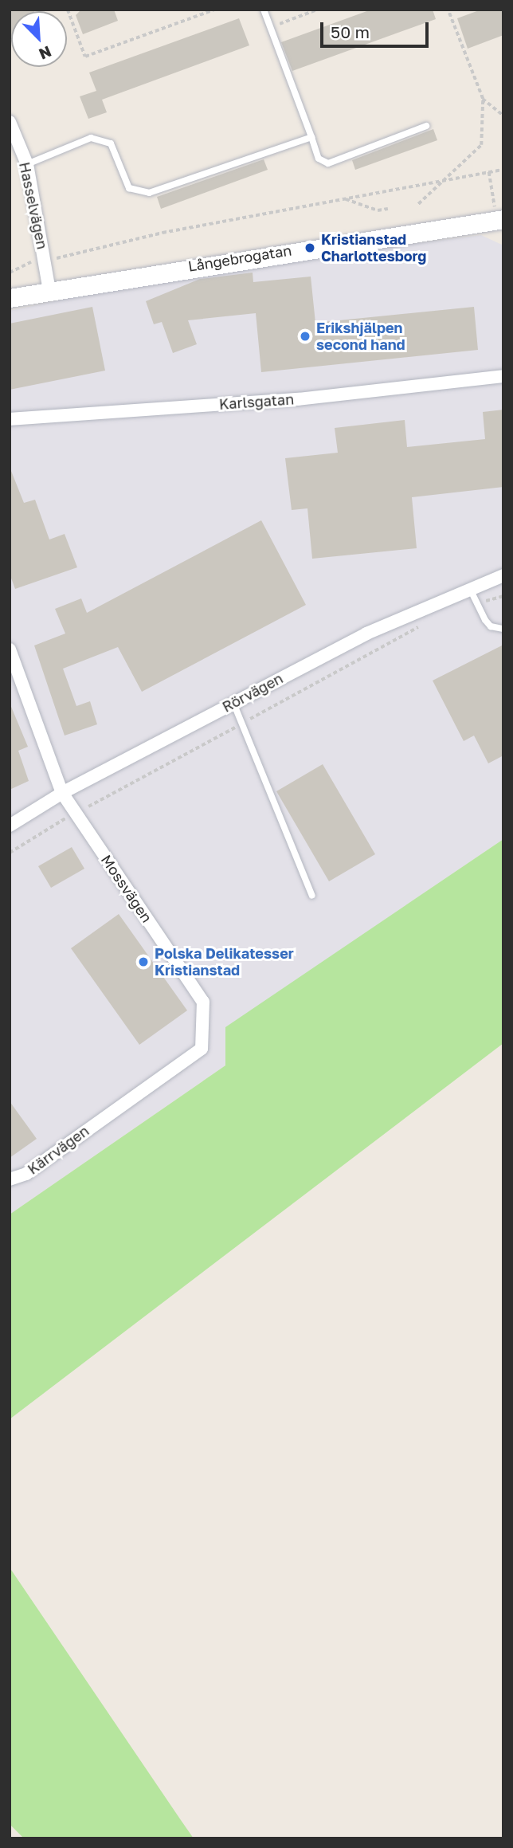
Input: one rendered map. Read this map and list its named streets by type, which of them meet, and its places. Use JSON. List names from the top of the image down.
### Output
{
  "streets": {
    "main road": ["Långebrogatan"],
    "street": [
      "Hasselvägen",
      "Karlsgatan",
      "Rörvägen",
      "Mossvägen",
      "Kärrvägen"
    ]
  },
  "crossings": [
    ["Hasselvägen", "Långebrogatan"],
    ["Rörvägen", "Mossvägen"],
    ["Mossvägen", "Kärrvägen"]
  ],
  "places": ["Kristianstad Charlottesborg", "Erikshjälpen second hand", "Polska Delikatesser Kristianstad"],
  "scale_bar": "50 m",
  "north": "bottom right"
}
